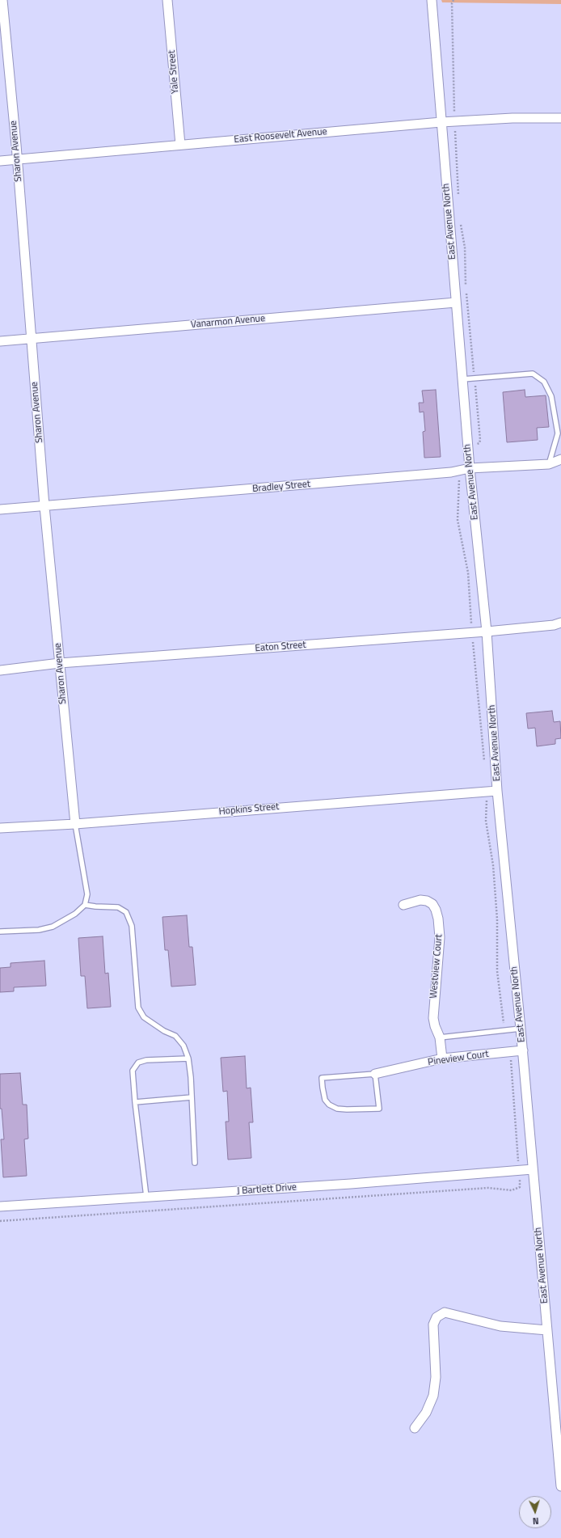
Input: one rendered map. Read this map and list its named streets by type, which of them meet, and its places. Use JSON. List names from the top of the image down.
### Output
{
  "streets": {
    "street": [
      "Yale Street",
      "East Roosevelt Avenue",
      "Sharon Avenue",
      "East Avenue North",
      "Vanarmon Avenue",
      "Bradley Street",
      "Eaton Street",
      "Hopkins Street",
      "Westview Court",
      "Pineview Court",
      "J Bartlett Drive"
    ]
  },
  "crossings": [
    ["Yale Street", "East Roosevelt Avenue"],
    ["East Roosevelt Avenue", "Sharon Avenue"],
    ["East Roosevelt Avenue", "East Avenue North"],
    ["Sharon Avenue", "Vanarmon Avenue"],
    ["Sharon Avenue", "Bradley Street"],
    ["Sharon Avenue", "Eaton Street"],
    ["Sharon Avenue", "Hopkins Street"],
    ["East Avenue North", "Vanarmon Avenue"],
    ["East Avenue North", "Bradley Street"],
    ["East Avenue North", "Eaton Street"],
    ["East Avenue North", "Hopkins Street"],
    ["East Avenue North", "Pineview Court"],
    ["East Avenue North", "J Bartlett Drive"],
    ["Westview Court", "Pineview Court"]
  ],
  "north": "bottom"
}
